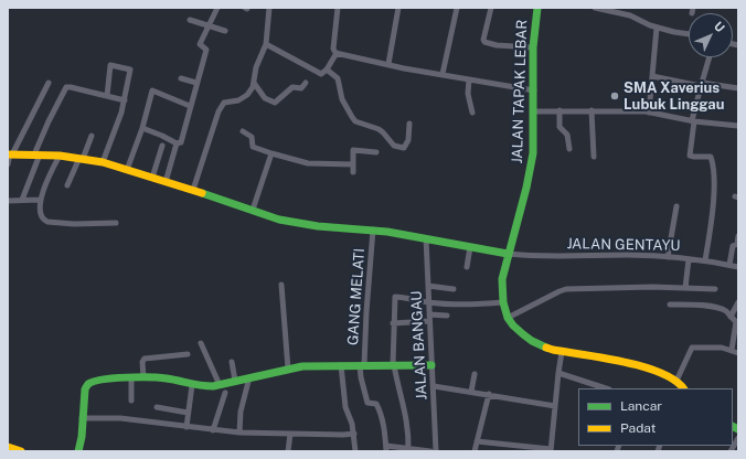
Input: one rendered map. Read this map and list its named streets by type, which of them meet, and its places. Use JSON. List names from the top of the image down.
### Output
{
  "streets": {
    "main road": ["JALAN TAPAK LEBAR"],
    "street": ["JALAN GENTAYU", "GANG MELATI", "JALAN BANGAU"]
  },
  "crossings": [
    ["JALAN TAPAK LEBAR", "JALAN GENTAYU"]
  ],
  "places": ["SMA Xaverius Lubuk Linggau"],
  "legend": ["Lancar", "Padat"],
  "north": "top right"
}
